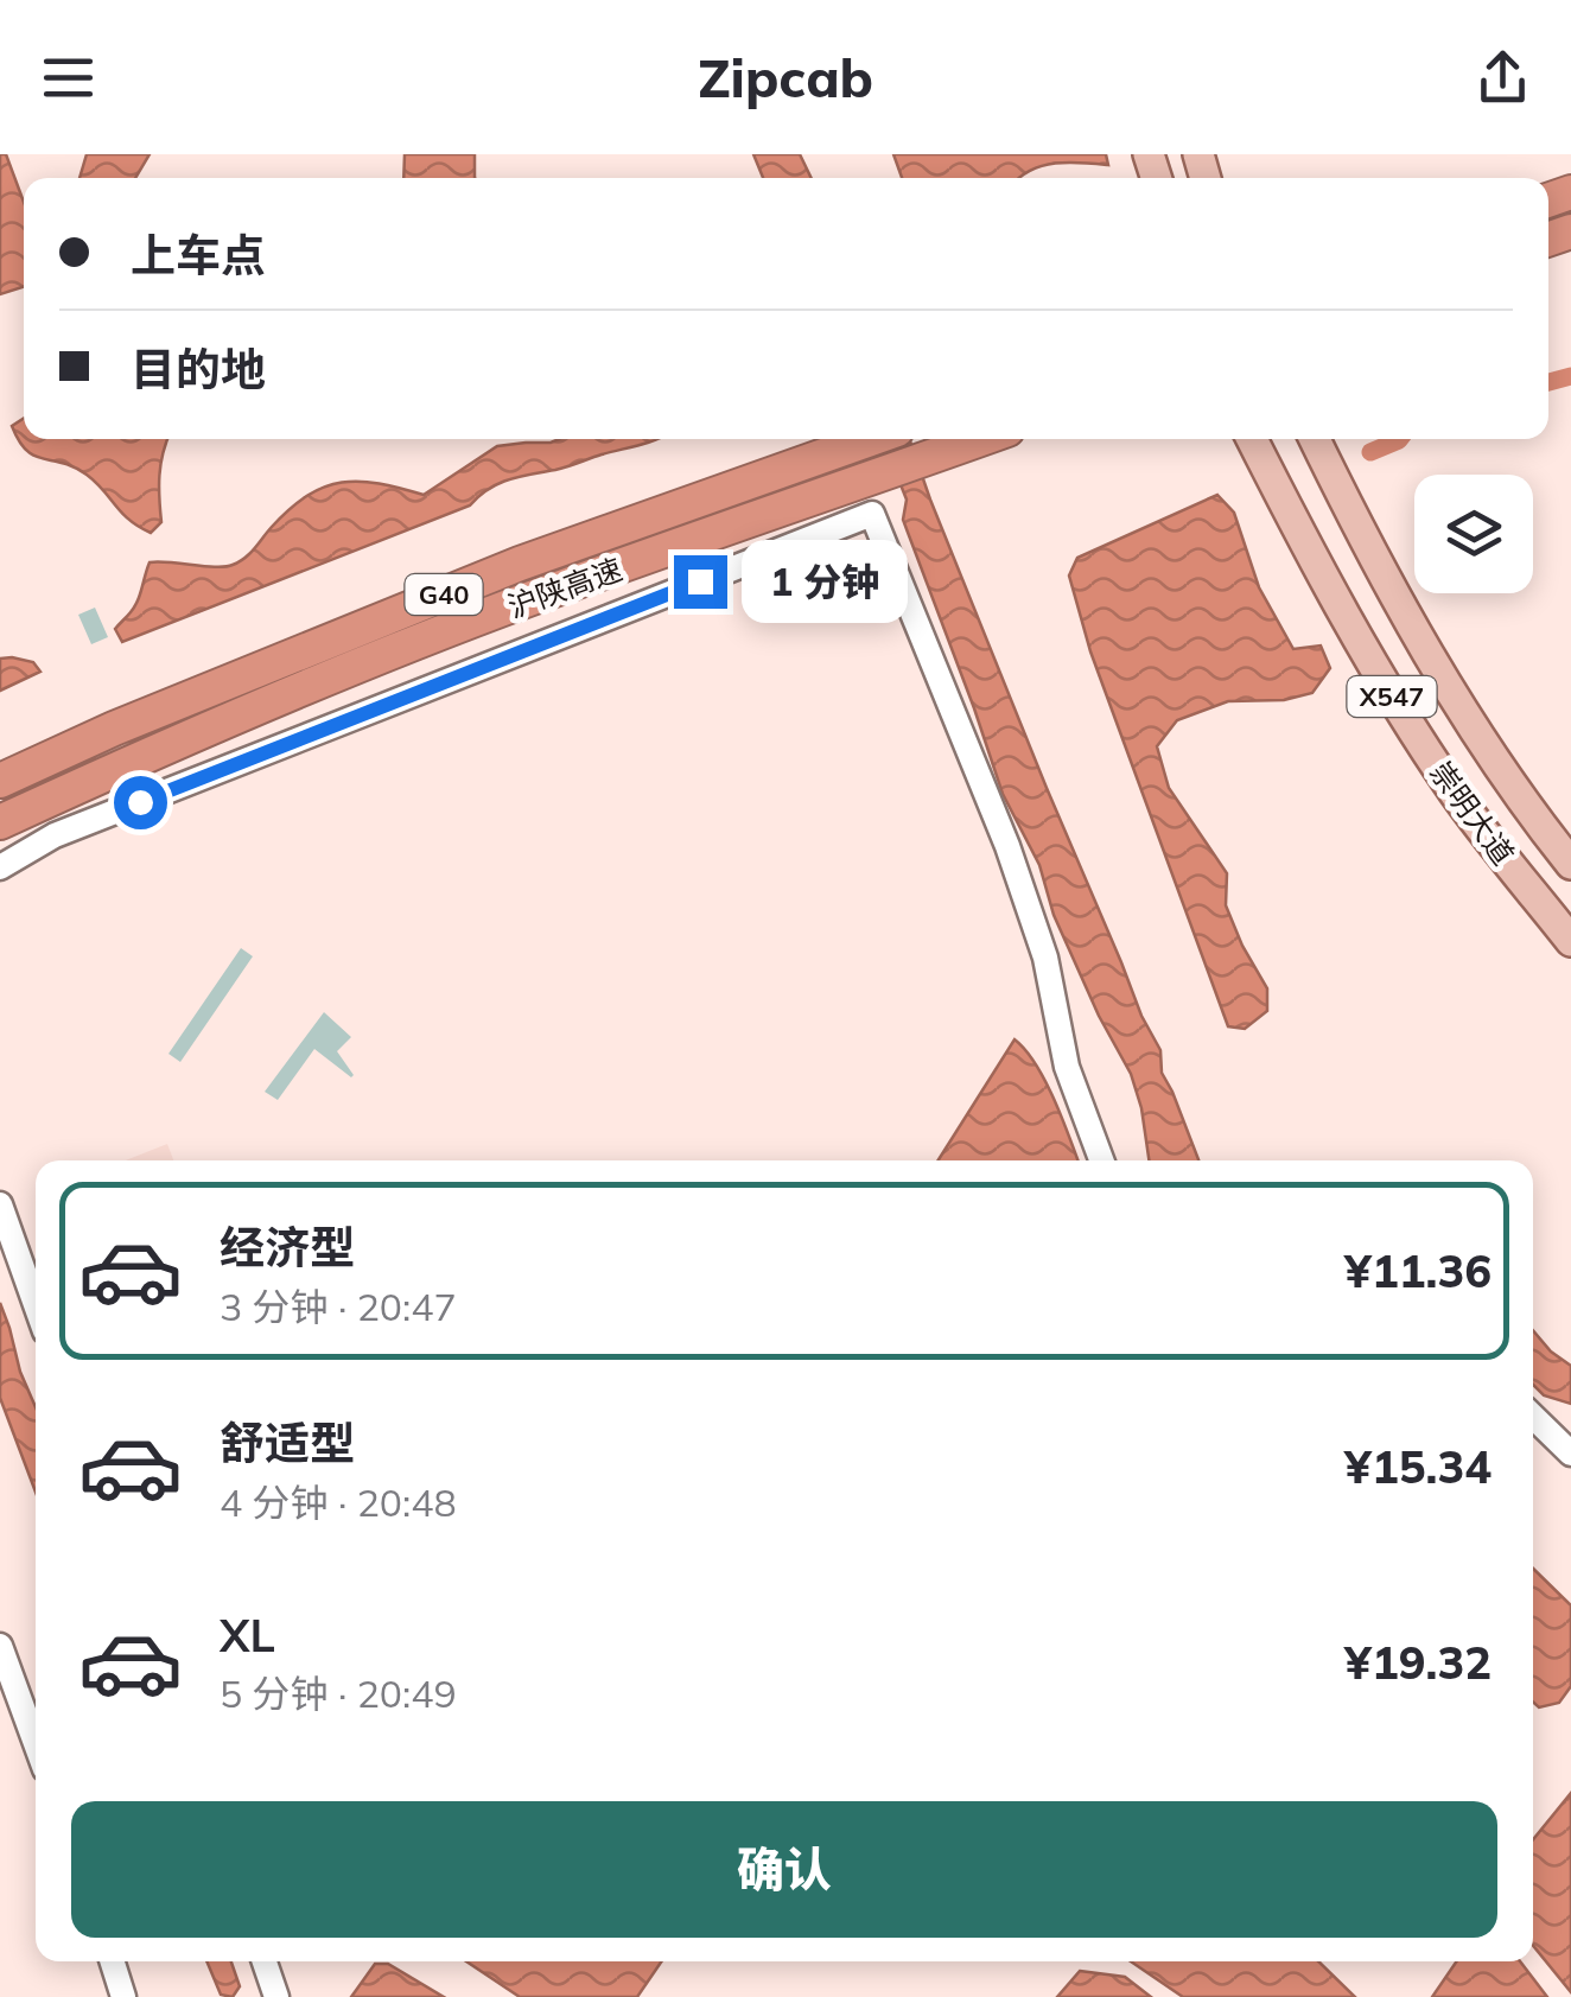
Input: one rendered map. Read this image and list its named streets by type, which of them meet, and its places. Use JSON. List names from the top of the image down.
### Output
{
  "streets": {
    "highway": ["沪陕高速", "G40"],
    "main road": ["X547", "崇明大道"]
  },
  "page": {
    "header": "Zipcab",
    "banner": ["上车点", "目的地"],
    "bubble": "1 分钟",
    "list": [
      {
        "name": "经济型",
        "note": "3 分钟 · 20:47",
        "value": "¥11.36"
      },
      {
        "name": "舒适型",
        "note": "4 分钟 · 20:48",
        "value": "¥15.34"
      },
      {
        "name": "XL",
        "note": "5 分钟 · 20:49",
        "value": "¥19.32"
      }
    ],
    "buttons": "确认"
  }
}
